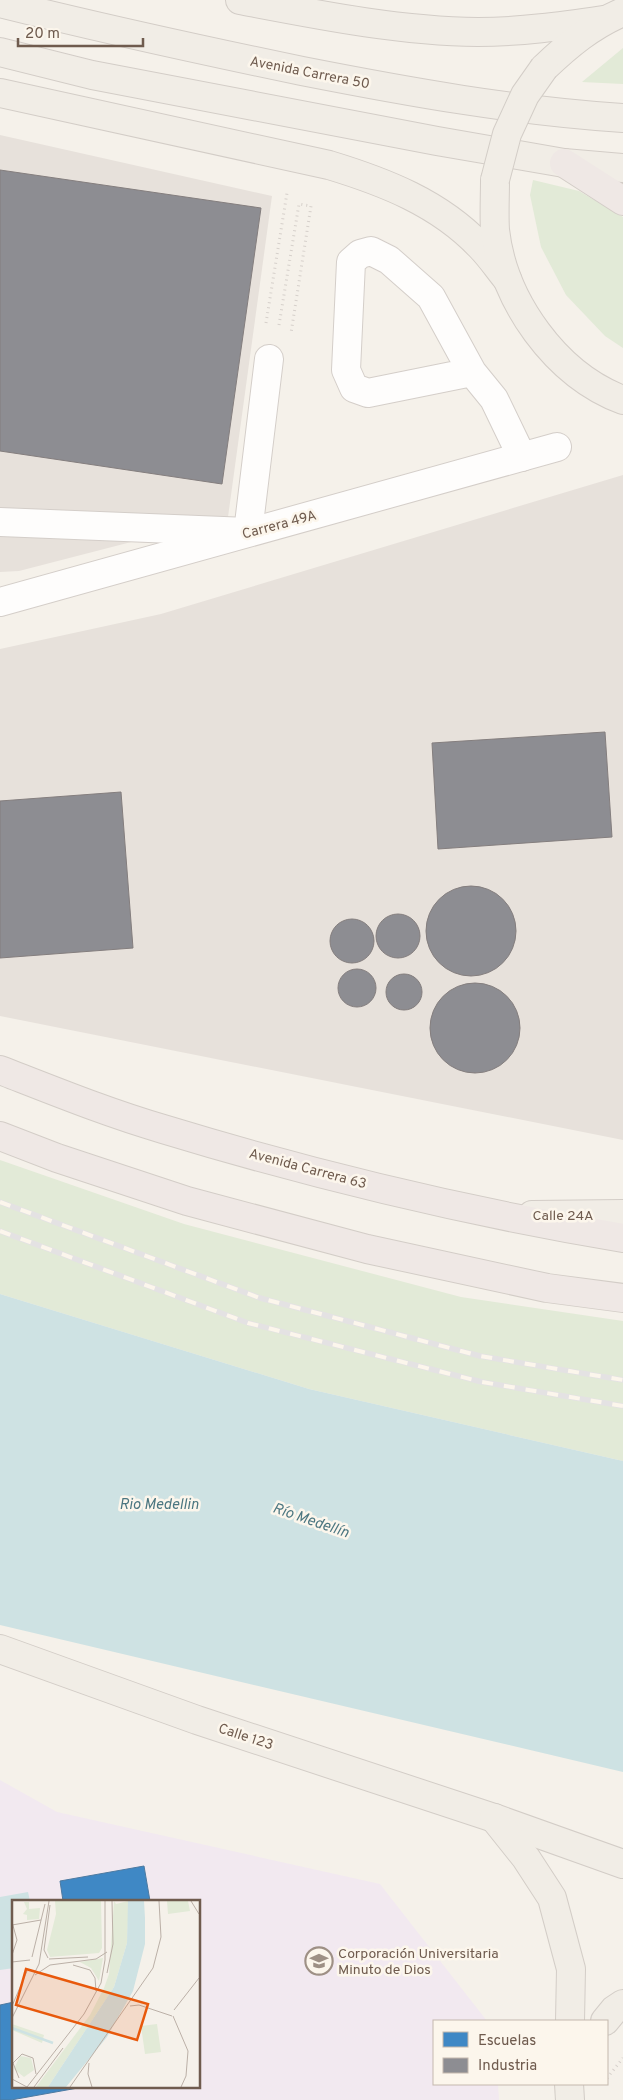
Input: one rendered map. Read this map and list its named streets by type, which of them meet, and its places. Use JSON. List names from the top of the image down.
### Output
{
  "streets": {
    "highway": ["Avenida Carrera 63"],
    "main road": ["Avenida Carrera 50", "Calle 24A", "Calle 123"],
    "street": ["Carrera 49A"]
  },
  "crossings": [
    ["Avenida Carrera 63", "Calle 24A"]
  ],
  "water": ["Rio Medellin", "Río Medellín"],
  "places": {
    "school or university": ["Corporación Universitaria Minuto de Dios"]
  },
  "legend": ["Escuelas", "Industria"],
  "scale_bar": "20 m"
}
